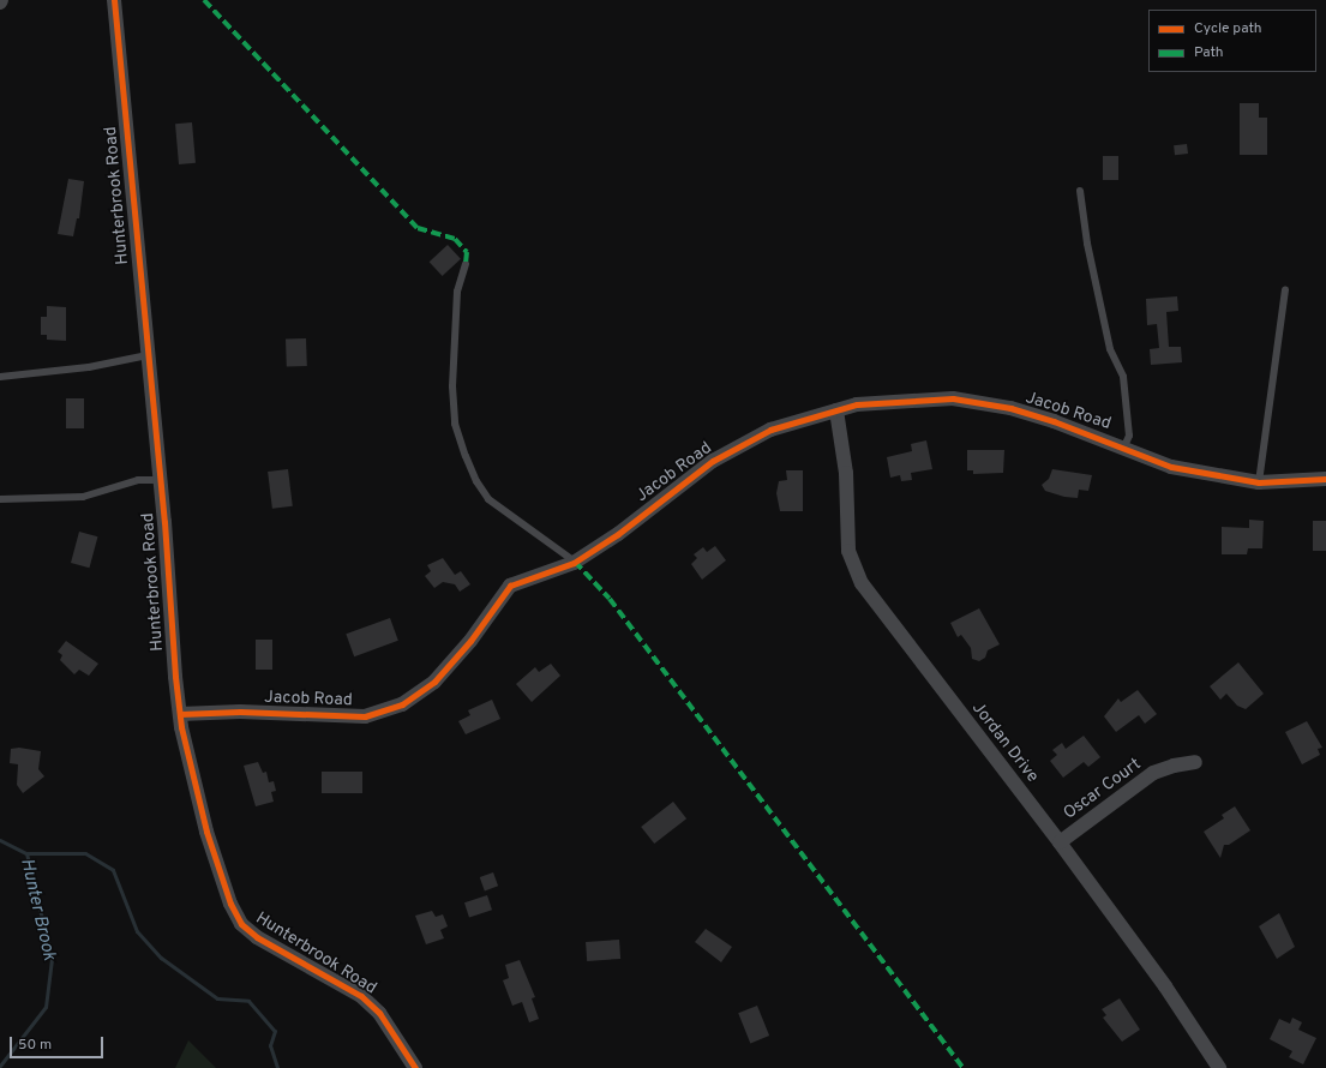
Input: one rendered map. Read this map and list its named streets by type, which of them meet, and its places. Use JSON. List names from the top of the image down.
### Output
{
  "streets": {
    "street": [
      "Hunterbrook Road",
      "Jacob Road",
      "Jordan Drive",
      "Oscar Court"
    ]
  },
  "crossings": [
    ["Hunterbrook Road", "Jacob Road"],
    ["Jacob Road", "Jordan Drive"],
    ["Jordan Drive", "Oscar Court"]
  ],
  "water": ["Hunter Brook"],
  "legend": ["Cycle path", "Path"],
  "scale_bar": "50 m"
}
